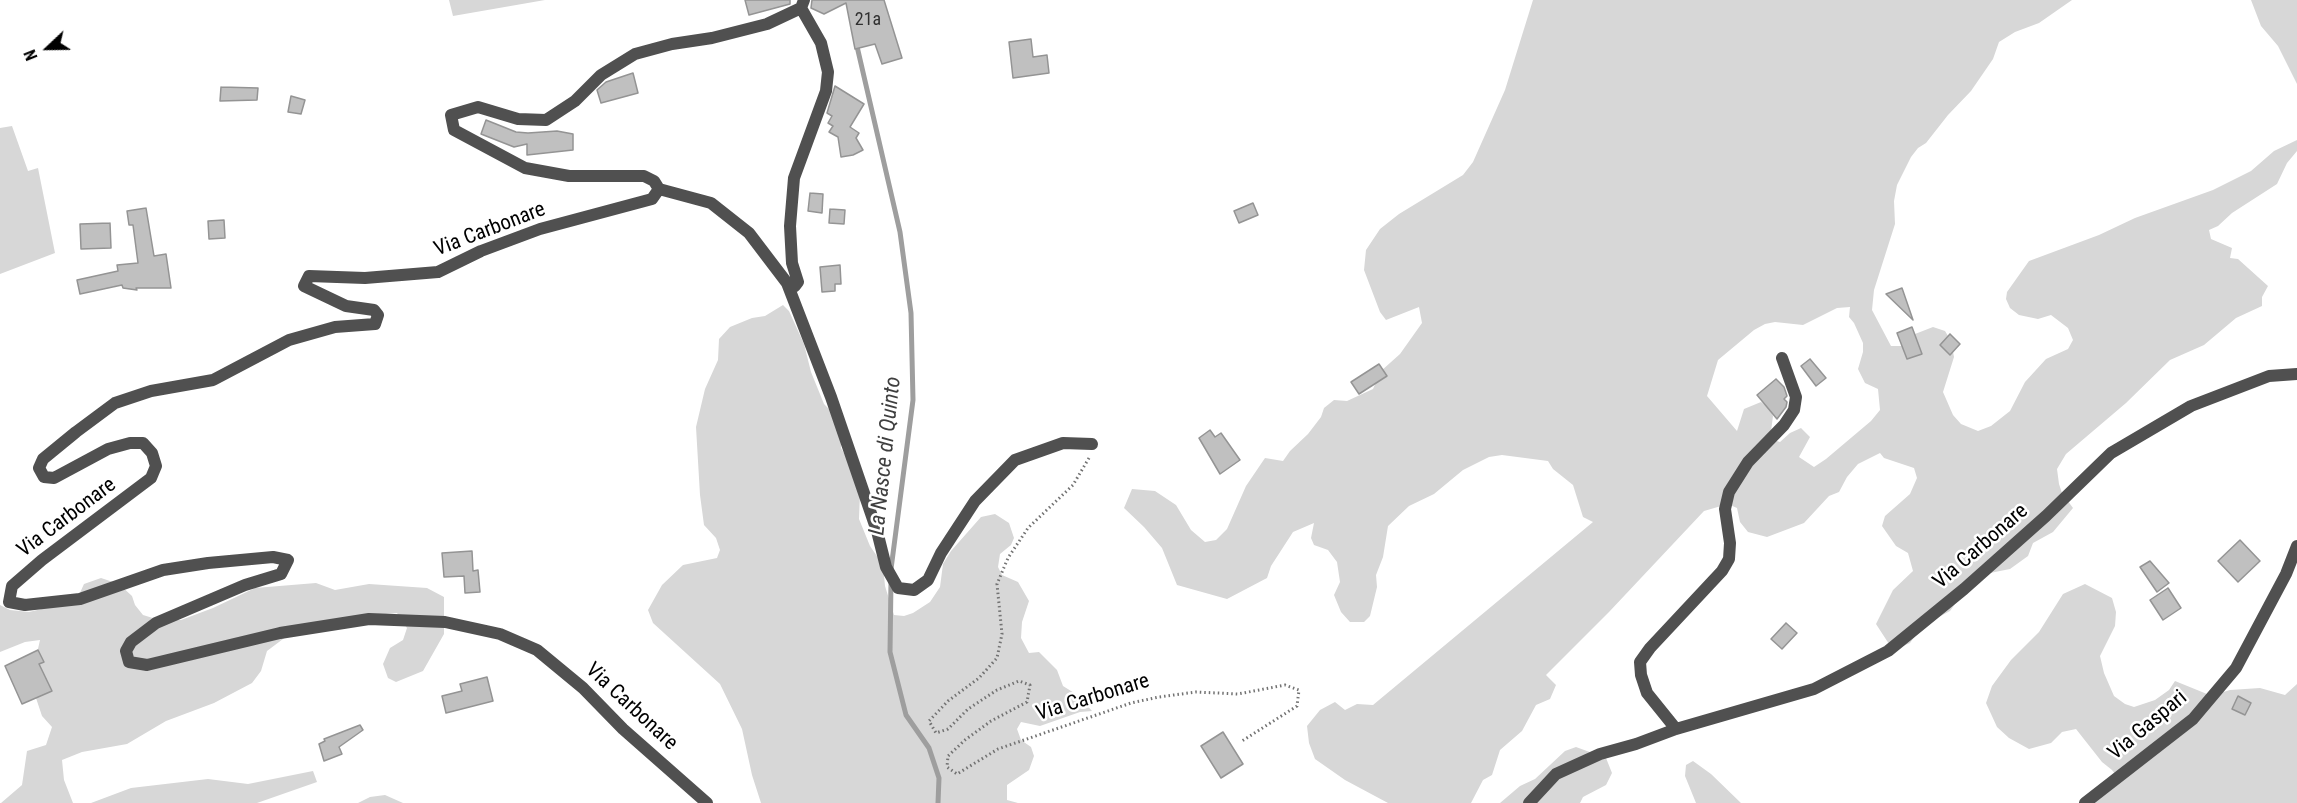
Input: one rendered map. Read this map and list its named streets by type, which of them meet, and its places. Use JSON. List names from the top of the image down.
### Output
{
  "streets": {
    "street": ["Via Carbonare", "Via Gaspari"]
  },
  "water": ["La Nasce di Quinto"],
  "house_numbers": ["21a"],
  "north": "left"
}
